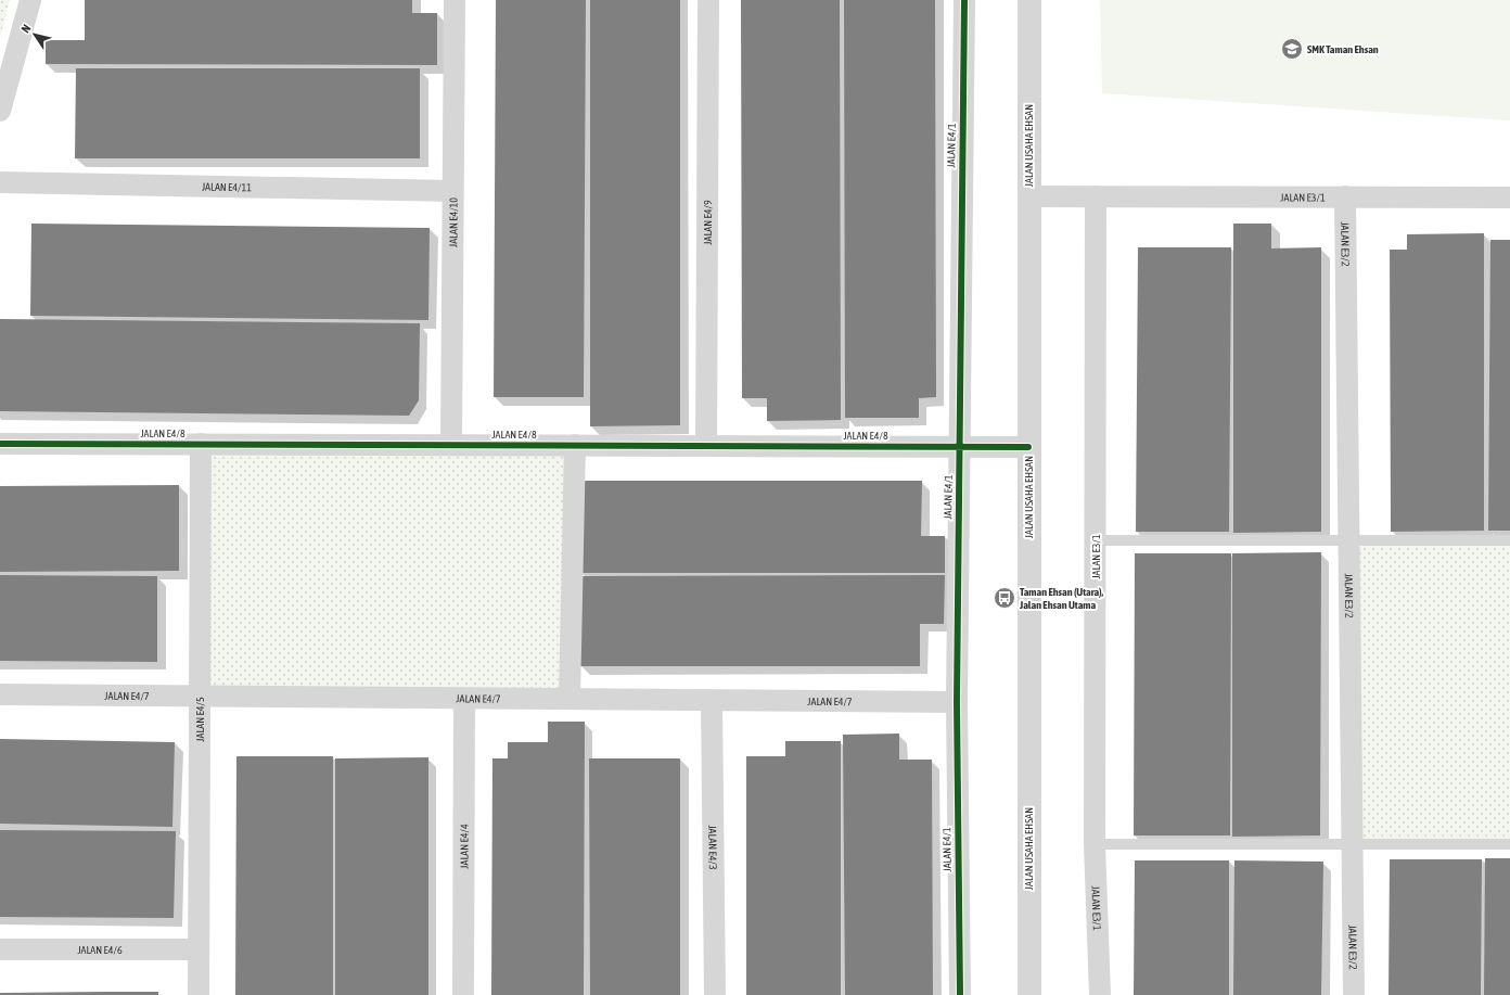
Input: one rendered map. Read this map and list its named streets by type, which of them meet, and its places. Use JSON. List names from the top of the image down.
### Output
{
  "streets": {
    "street": [
      "JALAN E4/1",
      "JALAN USAHA EHSAN",
      "JALAN E4/11",
      "JALAN E3/1",
      "JALAN E4/10",
      "JALAN E4/9",
      "JALAN E3/2",
      "JALAN E4/8",
      "JALAN E4/7",
      "JALAN E4/5",
      "JALAN E4/4",
      "JALAN E4/3",
      "JALAN E4/6"
    ]
  },
  "crossings": [
    ["JALAN E4/1", "JALAN E4/8"],
    ["JALAN E4/1", "JALAN E4/7"],
    ["JALAN USAHA EHSAN", "JALAN E3/1"],
    ["JALAN USAHA EHSAN", "JALAN E4/8"],
    ["JALAN E4/11", "JALAN E4/10"],
    ["JALAN E3/1", "JALAN E3/2"],
    ["JALAN E4/10", "JALAN E4/8"],
    ["JALAN E4/9", "JALAN E4/8"],
    ["JALAN E4/8", "JALAN E4/5"],
    ["JALAN E4/7", "JALAN E4/5"],
    ["JALAN E4/7", "JALAN E4/4"],
    ["JALAN E4/7", "JALAN E4/3"],
    ["JALAN E4/5", "JALAN E4/6"]
  ],
  "places": {
    "school or university": ["SMK Taman Ehsan"],
    "bus stop": ["Taman Ehsan (Utara), Jalan Ehsan Utama"]
  },
  "north": "top left"
}
